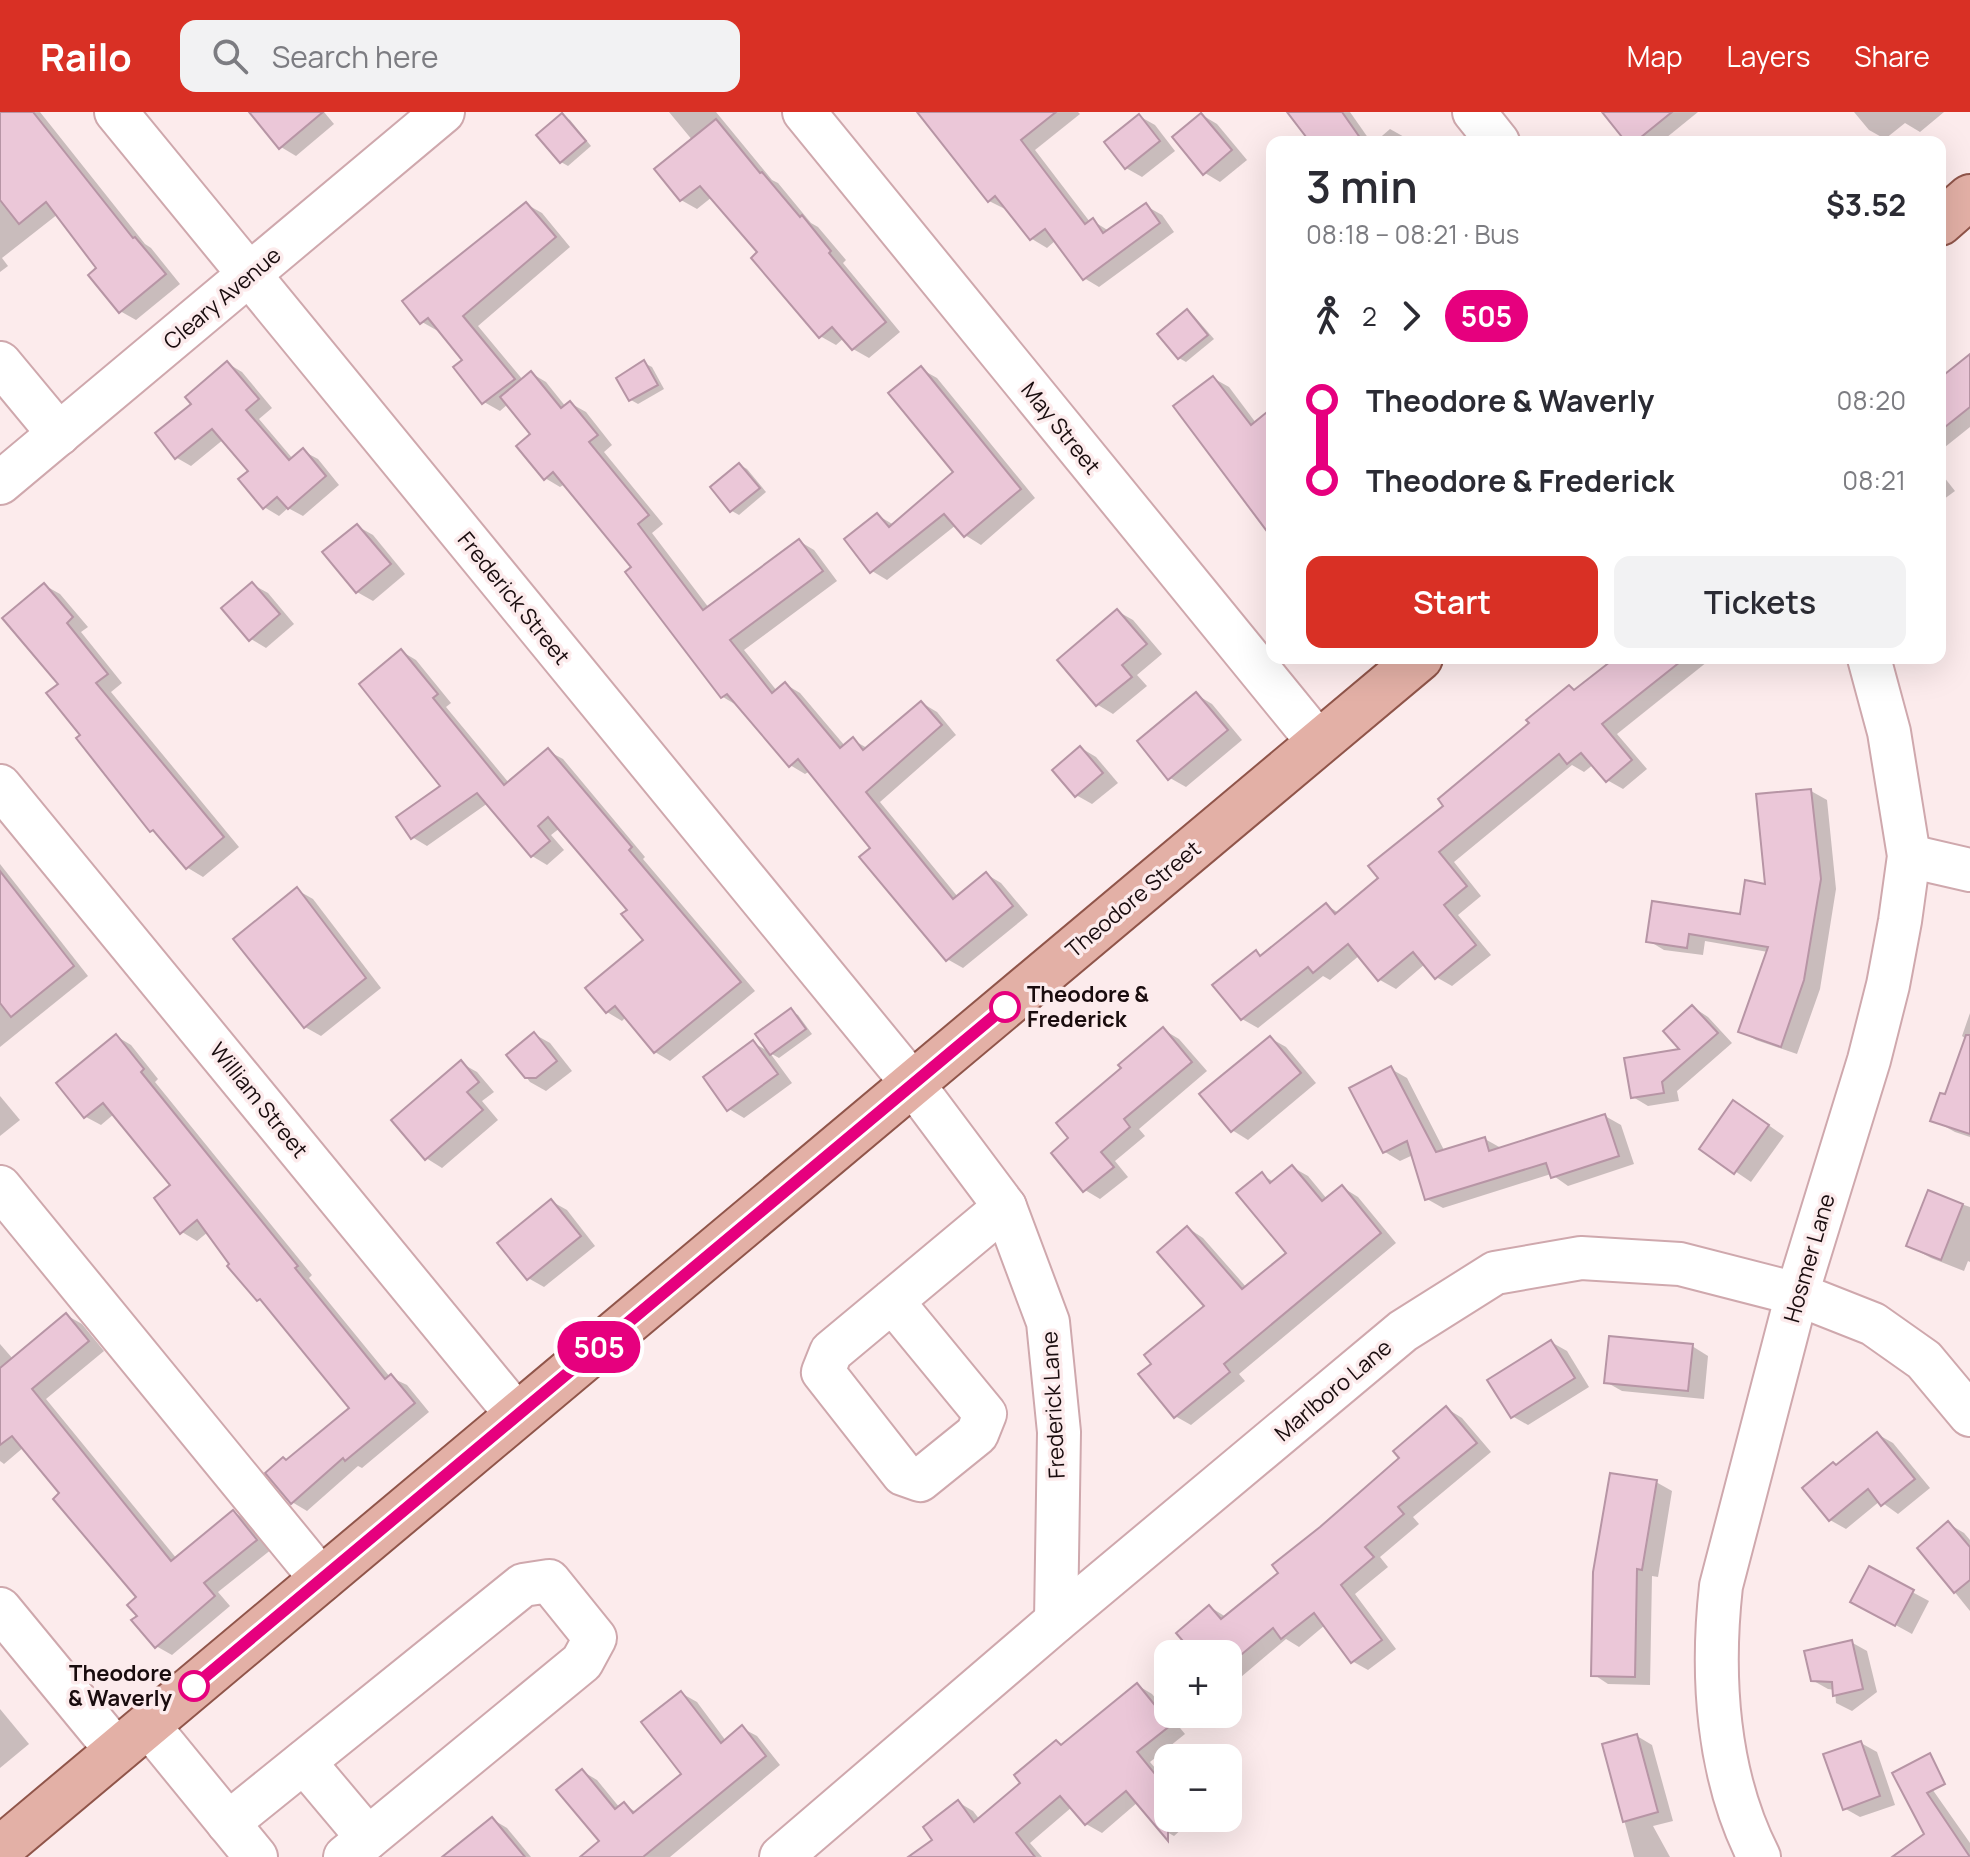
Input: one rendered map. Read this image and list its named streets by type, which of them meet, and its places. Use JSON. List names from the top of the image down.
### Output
{
  "streets": {
    "main road": ["Theodore Street"],
    "street": [
      "Cleary Avenue",
      "May Street",
      "Frederick Street",
      "William Street",
      "Hosmer Lane",
      "Marlboro Lane",
      "Frederick Lane"
    ]
  },
  "crossings": [
    ["Cleary Avenue", "Frederick Street"],
    ["May Street", "Theodore Street"],
    ["Frederick Street", "Theodore Street"],
    ["Frederick Street", "Frederick Lane"],
    ["Theodore Street", "William Street"],
    ["Theodore Street", "Frederick Lane"],
    ["Hosmer Lane", "Marlboro Lane"],
    ["Marlboro Lane", "Frederick Lane"]
  ],
  "places": ["Theodore & Frederick", "Theodore & Waverly"],
  "lines": ["bus line 505"],
  "page": {
    "header": "Railo",
    "search": "Search here",
    "nav": ["Map", "Layers", "Share"],
    "on_map": "505",
    "heading": ["3 min", "08:18 – 08:21 · Bus", "$3.52"],
    "legs": ["2", "505"],
    "list": [
      {
        "name": "Theodore & Waverly",
        "value": "08:20"
      },
      {
        "name": "Theodore & Frederick",
        "value": "08:21"
      }
    ],
    "buttons": ["Start", "Tickets"],
    "map_buttons": ["+", "−"]
  }
}
